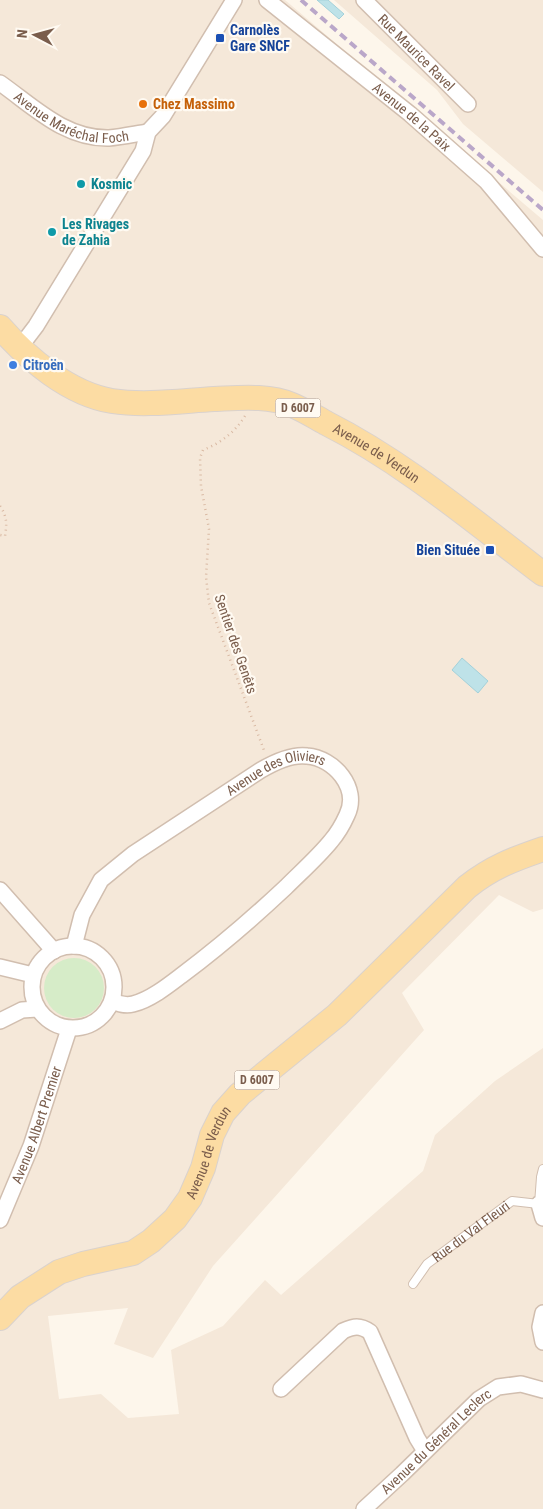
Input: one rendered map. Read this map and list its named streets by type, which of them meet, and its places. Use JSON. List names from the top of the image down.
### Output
{
  "streets": {
    "main road": ["D 6007", "Avenue de Verdun"],
    "street": [
      "Rue Maurice Ravel",
      "Avenue Maréchal Foch",
      "Avenue de la Paix",
      "Avenue des Oliviers",
      "Avenue Albert Premier",
      "Avenue du Général Leclerc"
    ],
    "lane": ["Rue du Val Fleuri"],
    "path": ["Sentier des Genêts"]
  },
  "crossings": [
    ["D 6007", "Avenue de Verdun"],
    ["Avenue de Verdun", "Sentier des Genêts"],
    ["Sentier des Genêts", "Avenue des Oliviers"],
    ["Avenue des Oliviers", "Avenue Albert Premier"]
  ],
  "places": {
    "transit": ["Carnolès Gare SNCF", "Bien Située"],
    "other": [
      "Chez Massimo",
      "Kosmic",
      "Les Rivages de Zahia",
      "Citroën"
    ]
  },
  "north": "left"
}
